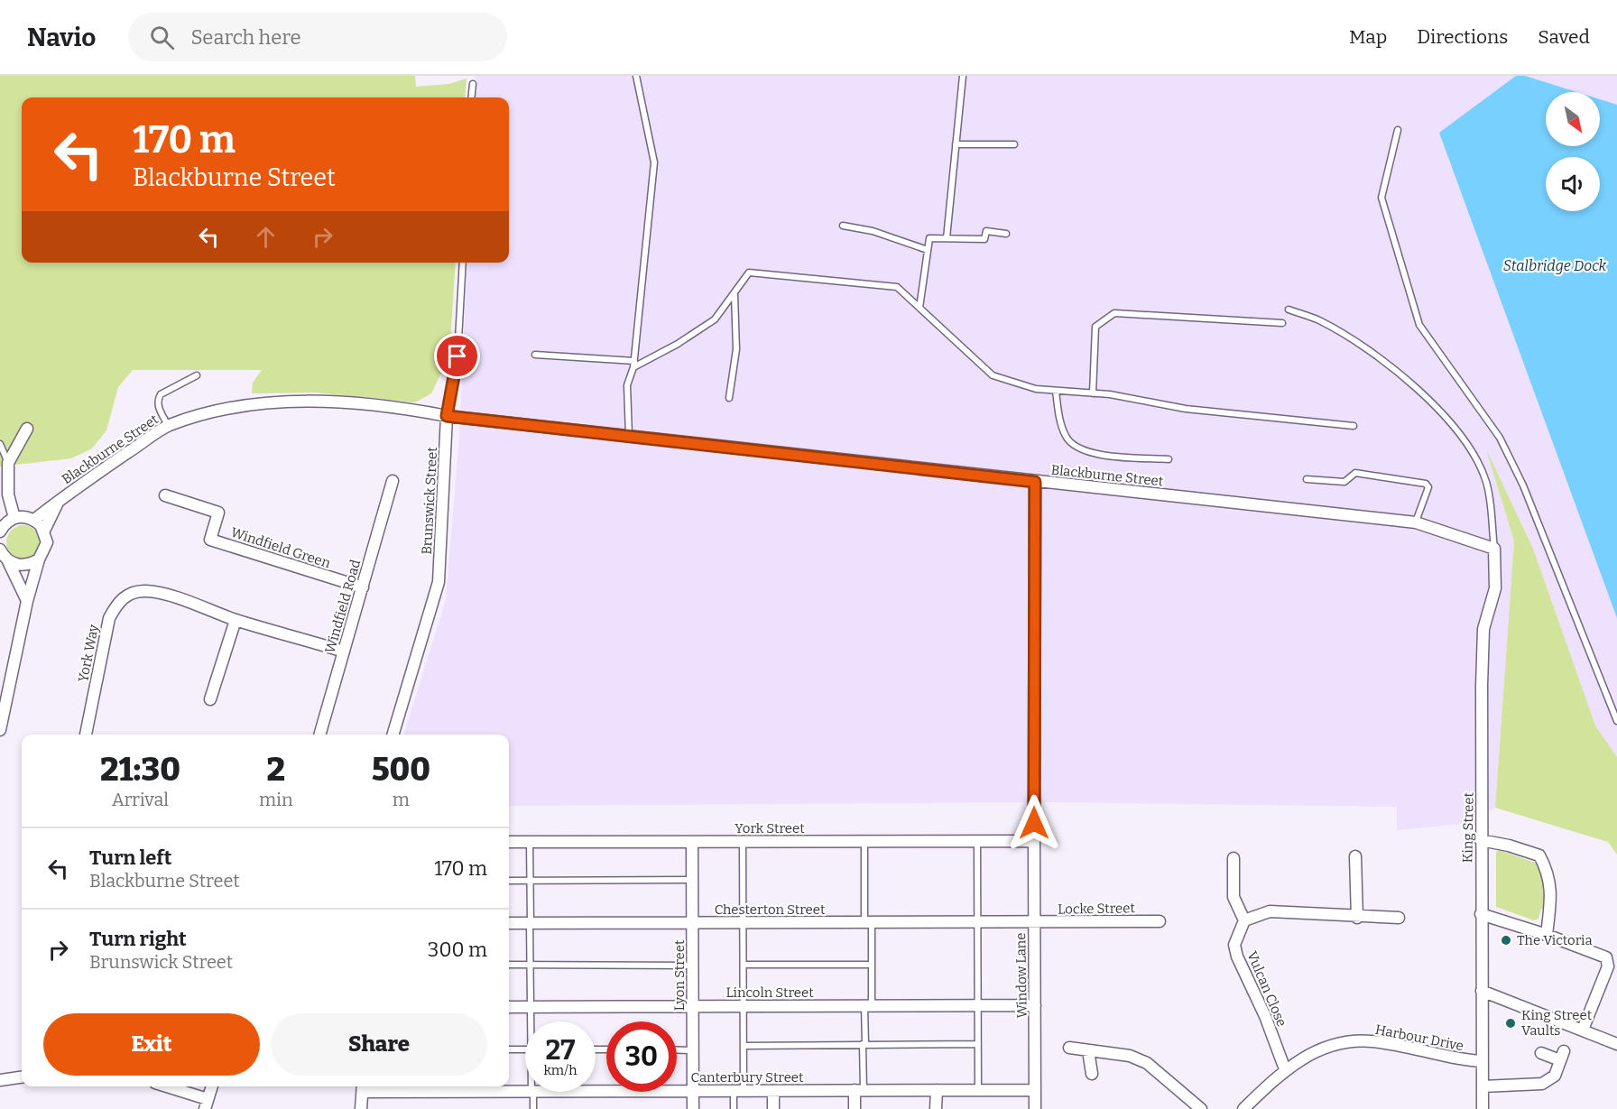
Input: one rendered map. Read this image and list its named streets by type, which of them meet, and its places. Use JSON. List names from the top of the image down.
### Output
{
  "streets": {
    "street": [
      "Blackburne Street",
      "Brunswick Street",
      "Windfield Green",
      "Windfield Road",
      "York Way",
      "King Street",
      "York Street",
      "Locke Street",
      "Chesterton Street",
      "Lyon Street",
      "Window Lane",
      "Vulcan Close",
      "Lincoln Street",
      "Harbour Drive",
      "Canterbury Street"
    ]
  },
  "crossings": [
    ["Blackburne Street", "Brunswick Street"],
    ["Blackburne Street", "King Street"],
    ["Windfield Green", "Windfield Road"],
    ["Windfield Road", "York Way"],
    ["King Street", "Harbour Drive"],
    ["York Street", "Lyon Street"],
    ["York Street", "Window Lane"],
    ["Locke Street", "Chesterton Street"],
    ["Locke Street", "Window Lane"],
    ["Chesterton Street", "Lyon Street"],
    ["Chesterton Street", "Window Lane"],
    ["Lyon Street", "Lincoln Street"],
    ["Lyon Street", "Canterbury Street"],
    ["Window Lane", "Lincoln Street"],
    ["Window Lane", "Canterbury Street"],
    ["Vulcan Close", "Harbour Drive"]
  ],
  "water": ["Stalbridge Dock"],
  "places": ["The Victoria", "King Street Vaults"],
  "north": "bottom right",
  "page": {
    "header": "Navio",
    "search": "Search here",
    "nav": ["Map", "Directions", "Saved"],
    "turn": ["170 m", "Blackburne Street"],
    "eta": [
      "21:30",
      "Arrival",
      "2",
      "min",
      "500",
      "m"
    ],
    "list": [
      {
        "name": "Turn left",
        "note": "Blackburne Street",
        "value": "170 m"
      },
      {
        "name": "Turn right",
        "note": "Brunswick Street",
        "value": "300 m"
      }
    ],
    "buttons": ["Exit", "Share"],
    "speed": "27 km/h",
    "limit": "30"
  }
}
